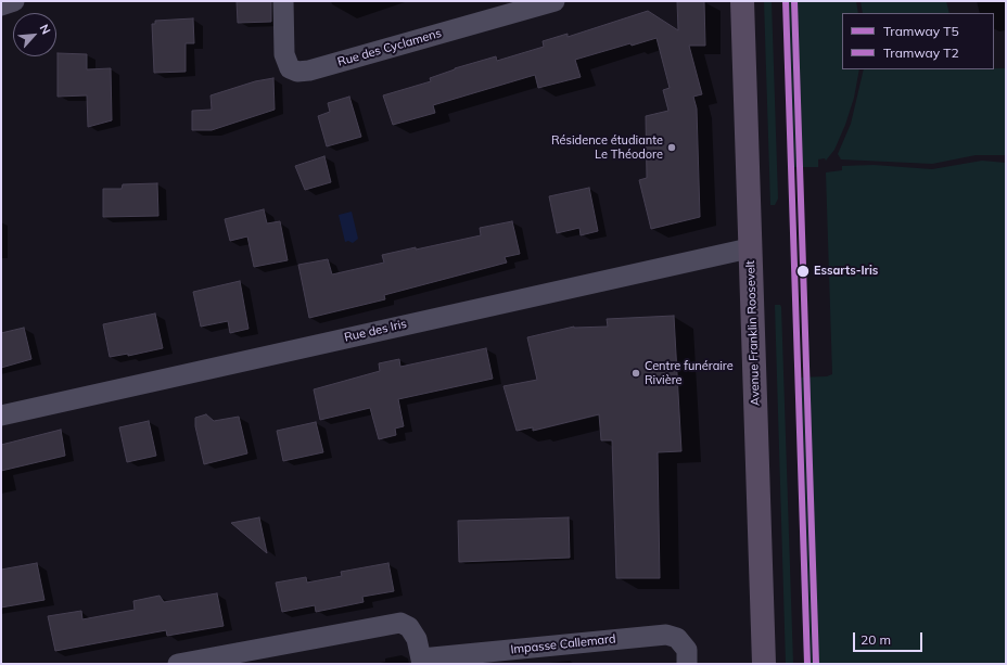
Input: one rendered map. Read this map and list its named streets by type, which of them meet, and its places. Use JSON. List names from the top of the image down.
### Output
{
  "streets": {
    "main road": ["Avenue Franklin Roosevelt"],
    "street": ["Rue des Cyclamens", "Rue des Iris", "Impasse Callemard"]
  },
  "crossings": [
    ["Rue des Iris", "Avenue Franklin Roosevelt"]
  ],
  "places": ["Résidence étudiante Le Théodore", "Essarts-Iris", "Centre funéraire Rivière"],
  "lines": ["tram line T5", "tram line T2"],
  "legend": ["Tramway T5", "Tramway T2"],
  "scale_bar": "20 m",
  "north": "top right"
}
